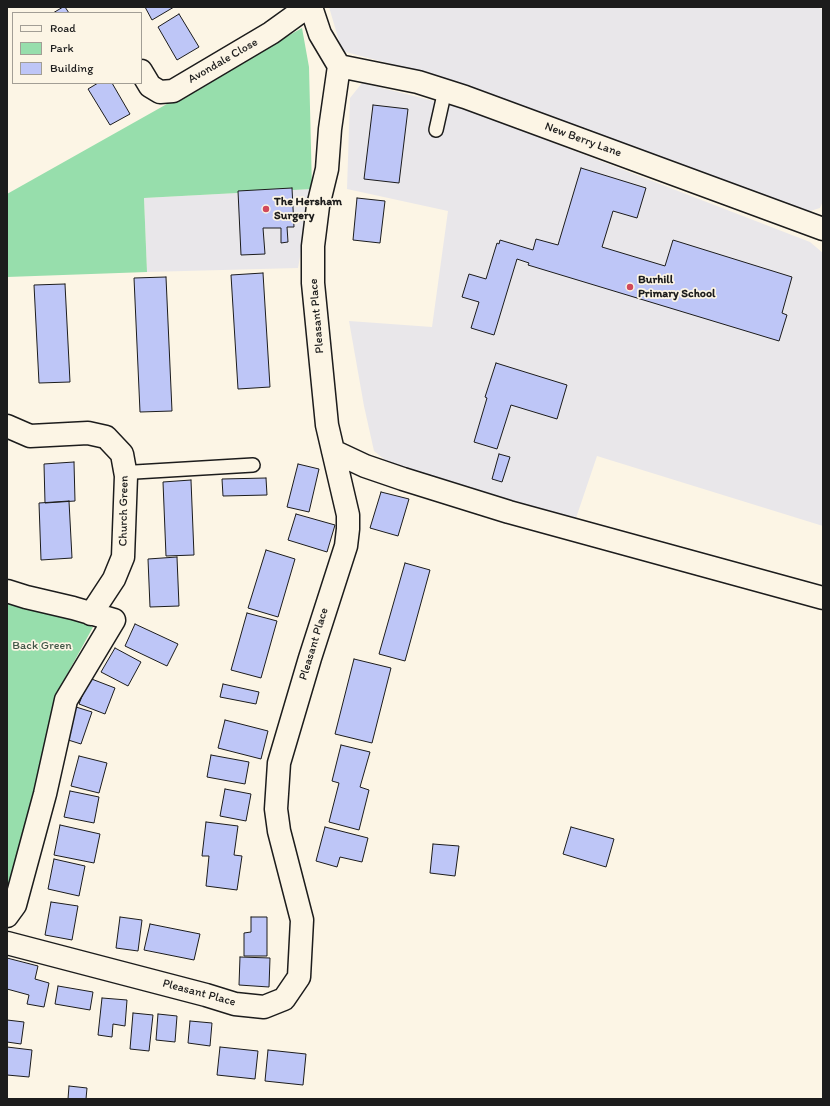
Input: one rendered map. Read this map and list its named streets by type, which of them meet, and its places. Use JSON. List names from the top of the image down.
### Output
{
  "streets": {
    "street": [
      "Avondale Close",
      "New Berry Lane",
      "Pleasant Place",
      "Church Green"
    ]
  },
  "crossings": [
    ["New Berry Lane", "Pleasant Place"]
  ],
  "parks": ["Back Green"],
  "places": ["The Hersham Surgery", "Burhill Primary School"],
  "legend": ["Road", "Park", "Building"]
}
